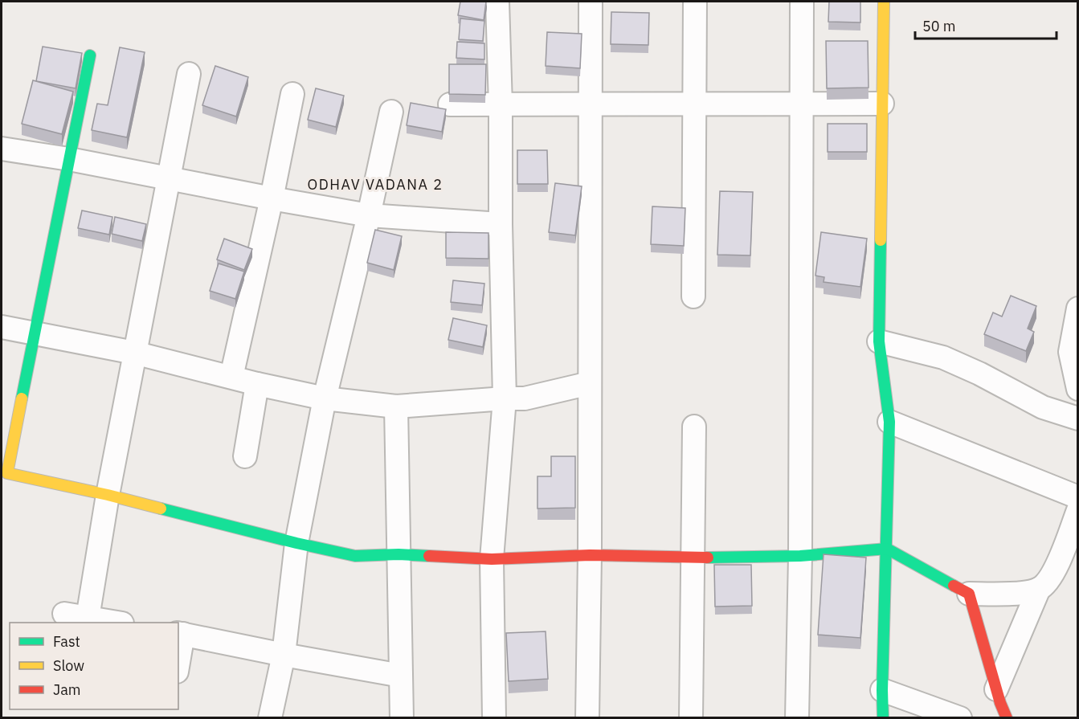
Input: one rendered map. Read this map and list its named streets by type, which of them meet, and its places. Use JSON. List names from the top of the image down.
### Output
{
  "districts": ["ODHAV VADANA 2"],
  "legend": ["Fast", "Slow", "Jam"],
  "scale_bar": "50 m"
}
